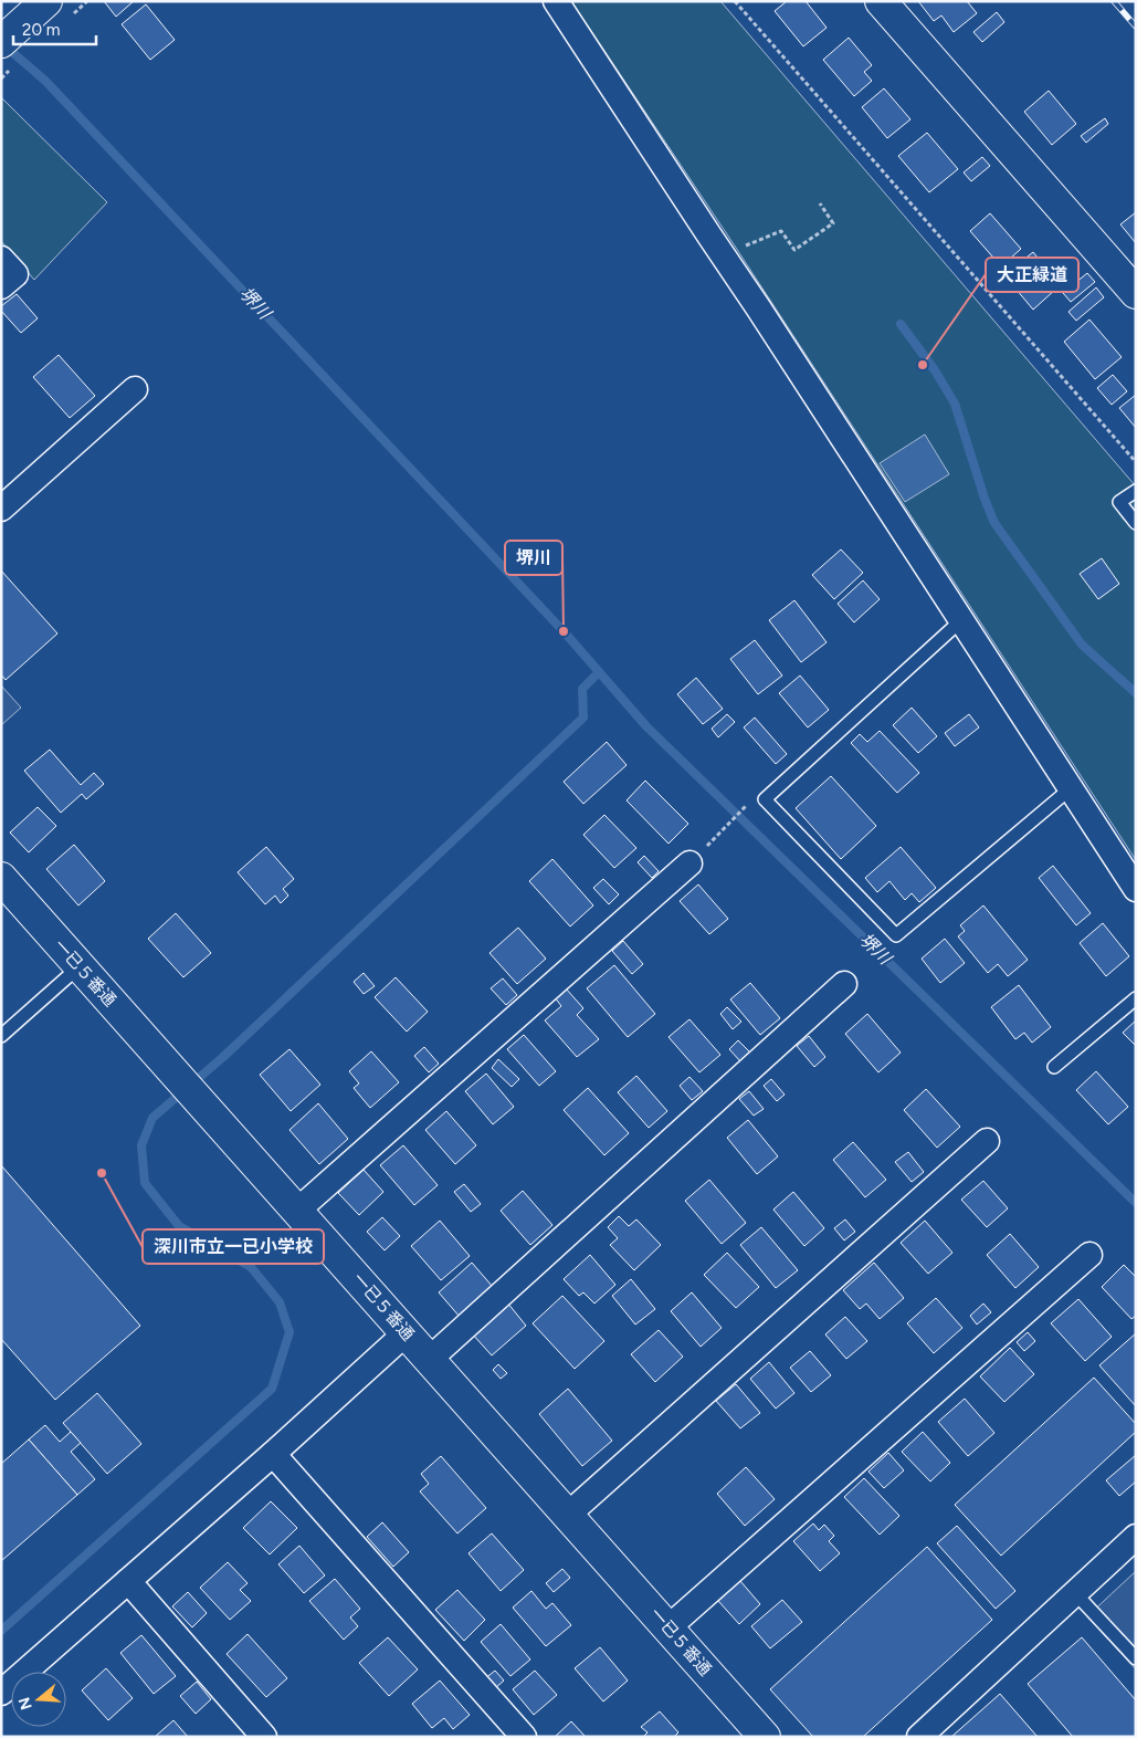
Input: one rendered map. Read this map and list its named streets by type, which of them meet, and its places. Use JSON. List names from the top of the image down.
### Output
{
  "streets": {
    "street": ["一已５番通"]
  },
  "water": ["堺川"],
  "places": ["大正緑道", "堺川", "深川市立一已小学校"],
  "scale_bar": "20 m",
  "north": "left"
}
